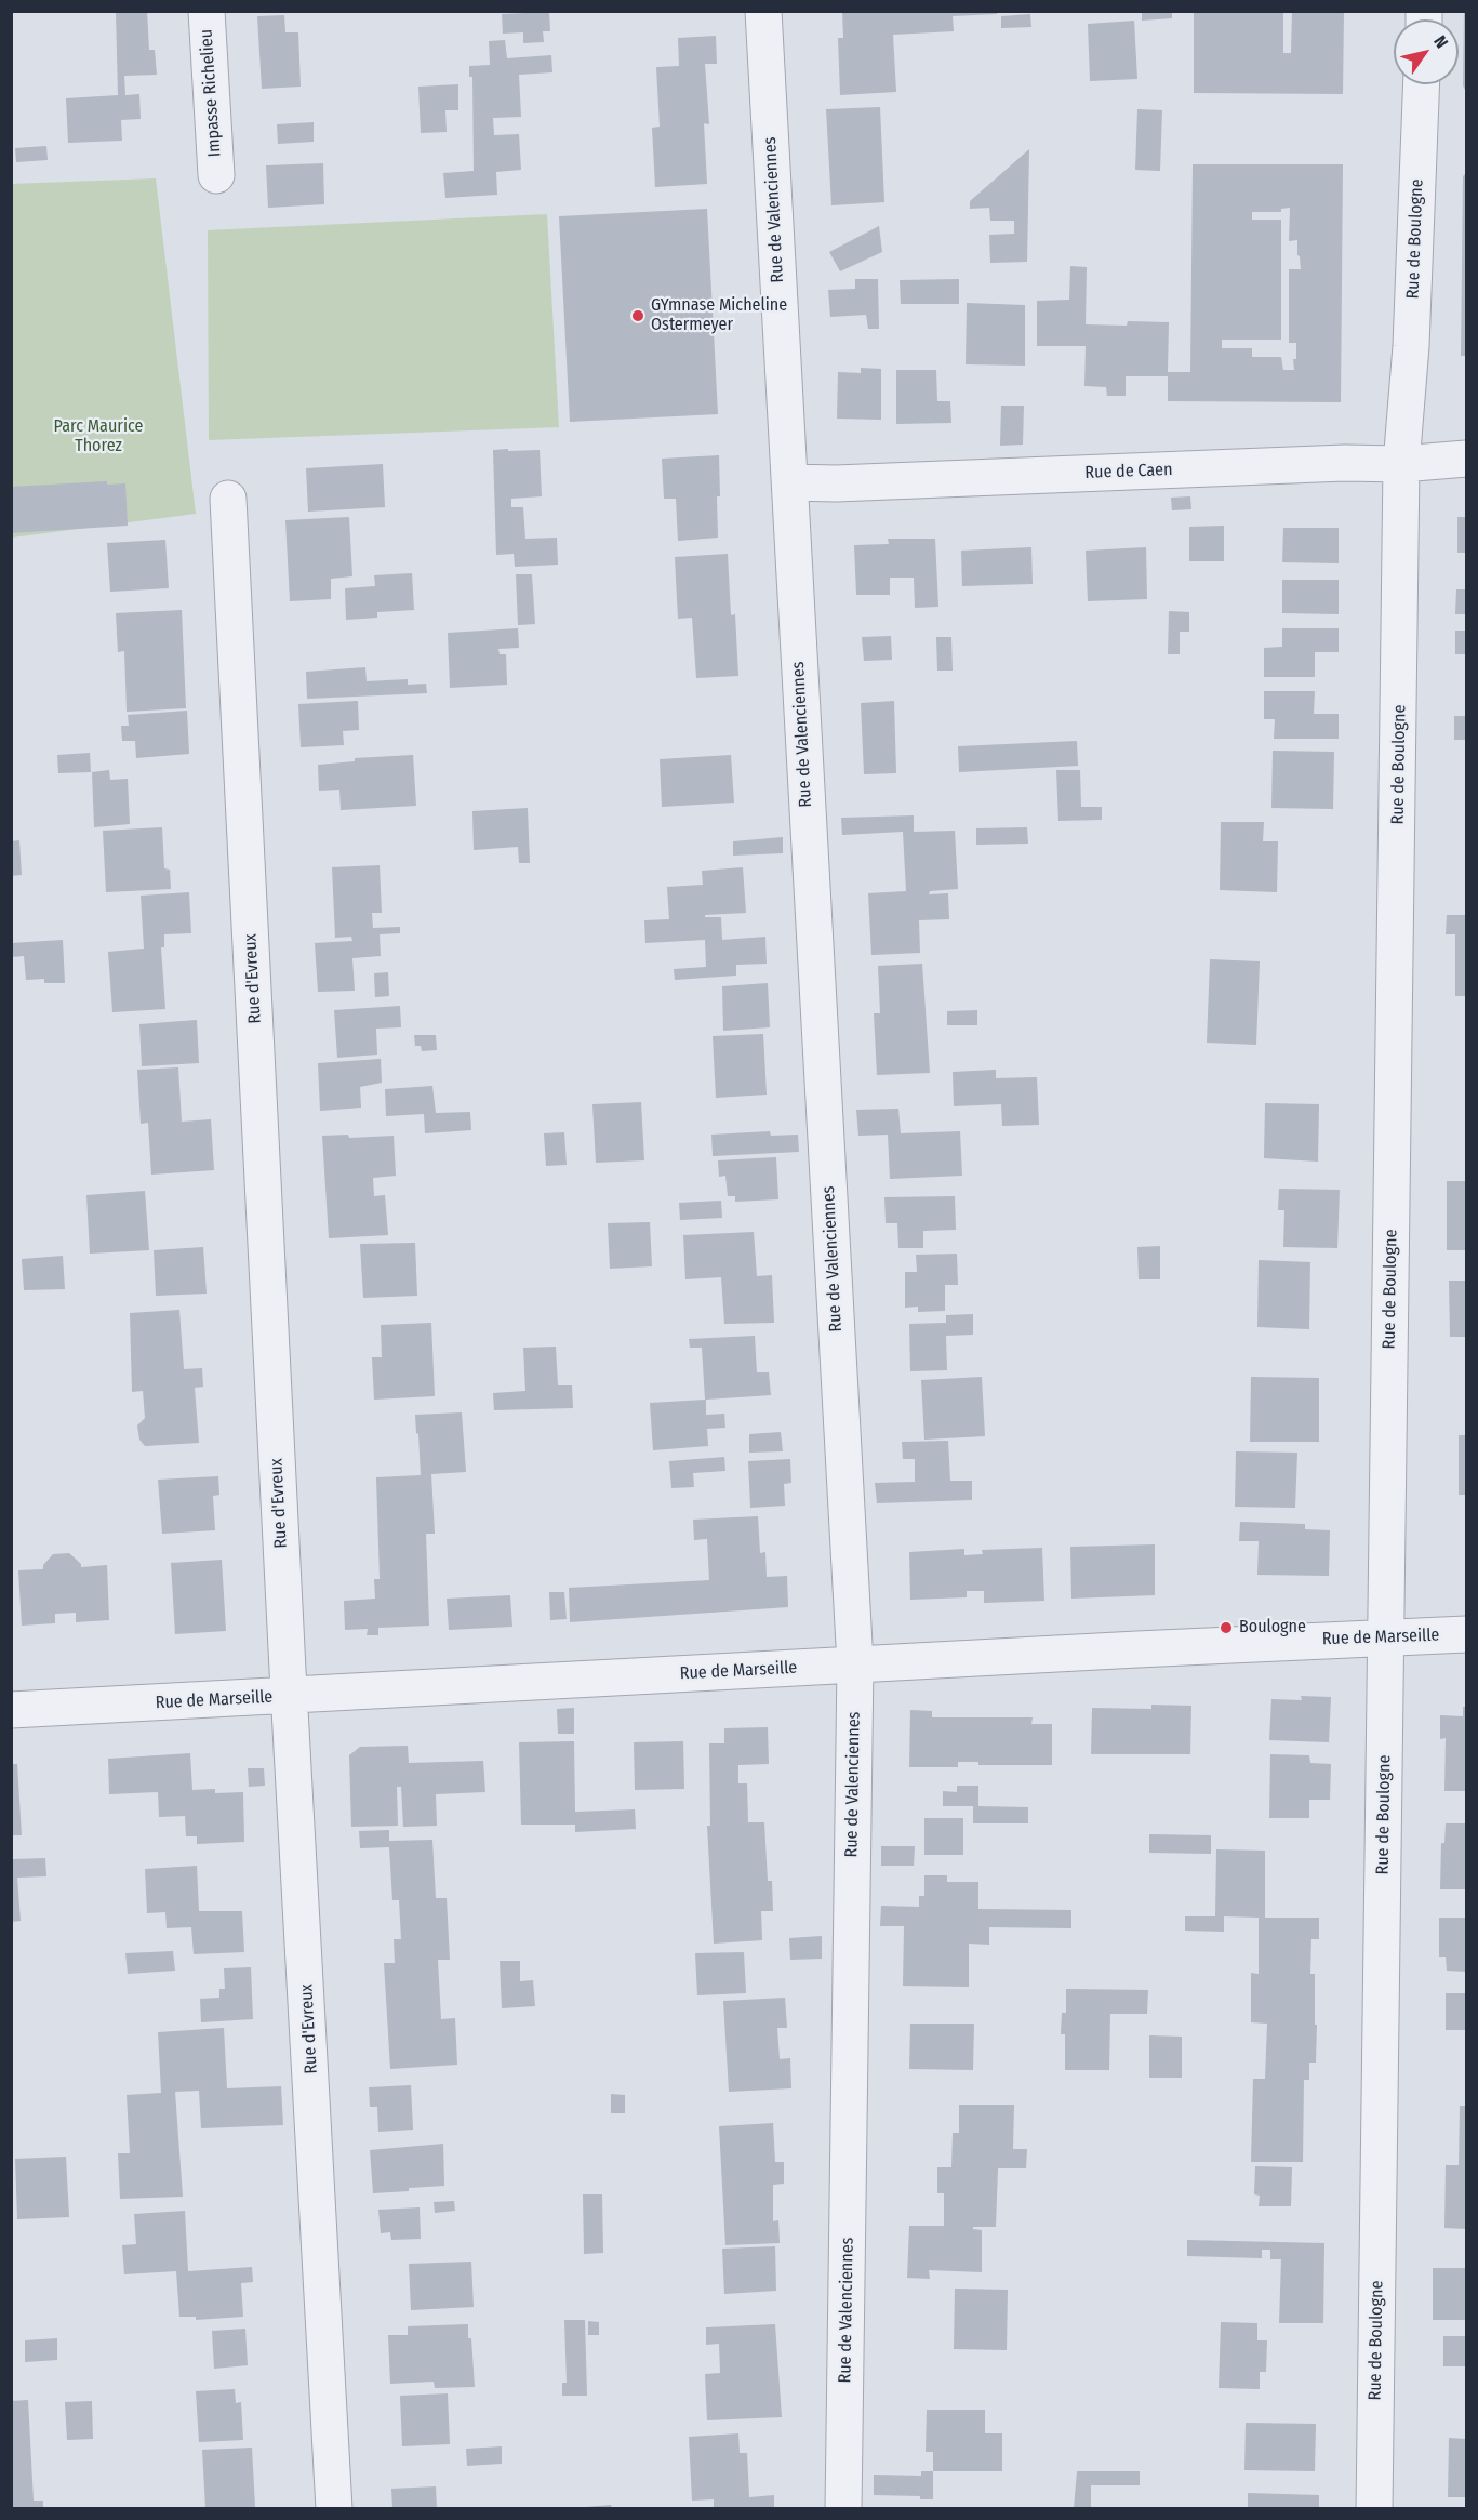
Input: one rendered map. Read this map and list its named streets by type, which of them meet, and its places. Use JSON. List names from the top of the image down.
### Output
{
  "streets": {
    "street": [
      "Impasse Richelieu",
      "Rue de Valenciennes",
      "Rue de Boulogne",
      "Rue de Caen",
      "Rue d'Evreux",
      "Rue de Marseille"
    ]
  },
  "crossings": [
    ["Rue de Valenciennes", "Rue de Caen"],
    ["Rue de Valenciennes", "Rue de Marseille"],
    ["Rue de Boulogne", "Rue de Caen"],
    ["Rue de Boulogne", "Rue de Marseille"],
    ["Rue d'Evreux", "Rue de Marseille"]
  ],
  "parks": ["Parc Maurice Thorez"],
  "places": ["GYmnase Micheline Ostermeyer", "Boulogne"],
  "north": "top right"
}
